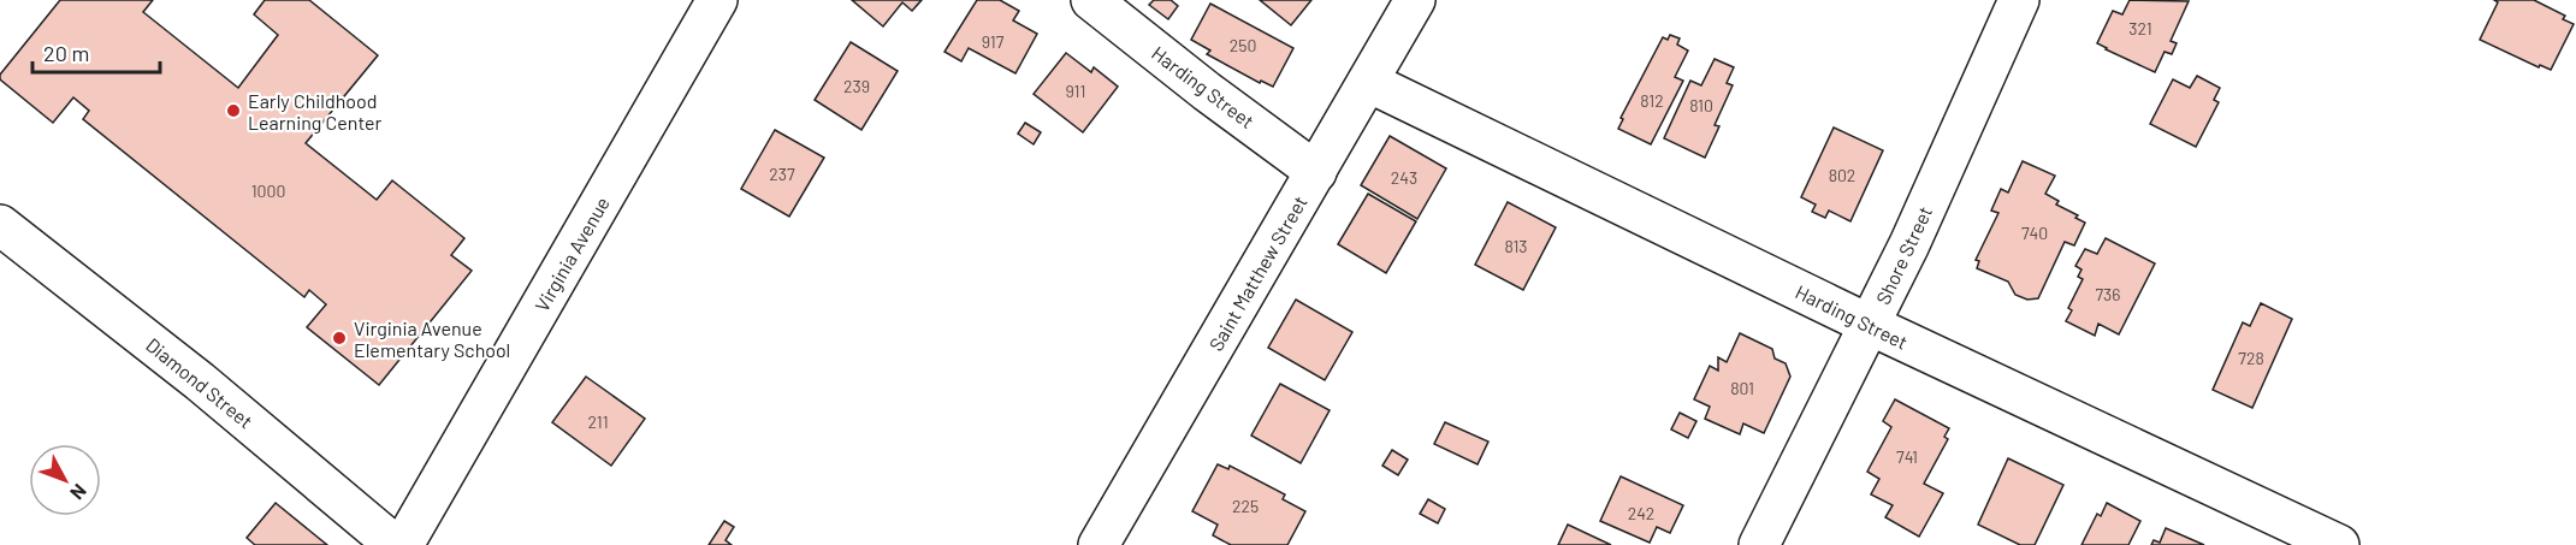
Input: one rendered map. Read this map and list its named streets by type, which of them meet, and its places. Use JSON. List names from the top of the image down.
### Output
{
  "streets": {
    "street": [
      "Harding Street",
      "Virginia Avenue",
      "Shore Street",
      "Saint Matthew Street",
      "Diamond Street"
    ]
  },
  "crossings": [
    ["Harding Street", "Shore Street"],
    ["Harding Street", "Saint Matthew Street"]
  ],
  "places": ["Early Childhood Learning Center", "Virginia Avenue Elementary School"],
  "house_numbers": [
    "321",
    "917",
    "250",
    "239",
    "911",
    "812",
    "810",
    "237",
    "802",
    "243",
    "1000",
    "740",
    "813",
    "736",
    "728",
    "801",
    "211",
    "741",
    "225",
    "242"
  ],
  "scale_bar": "20 m",
  "north": "bottom right"
}
